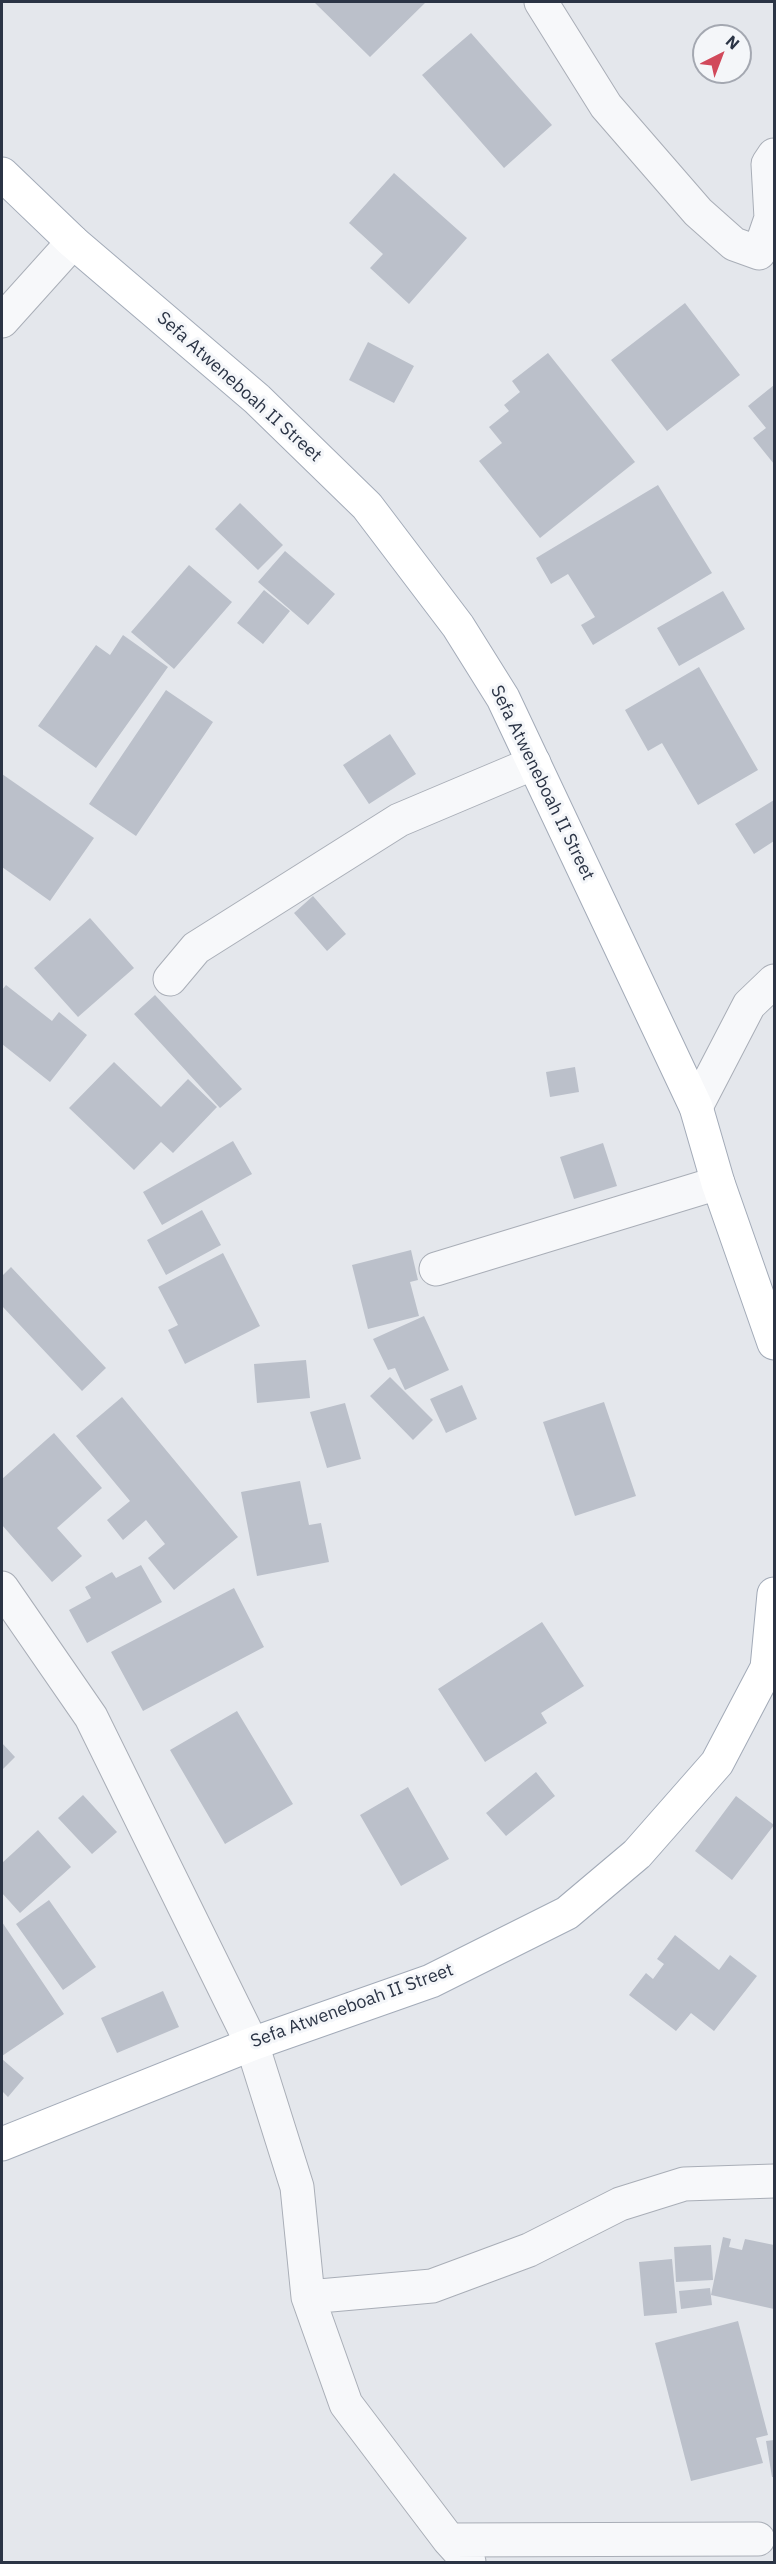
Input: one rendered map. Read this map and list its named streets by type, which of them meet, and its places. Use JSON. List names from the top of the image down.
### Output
{
  "streets": {
    "main road": ["Sefa Atweneboah II Street"]
  },
  "north": "top right"
}
